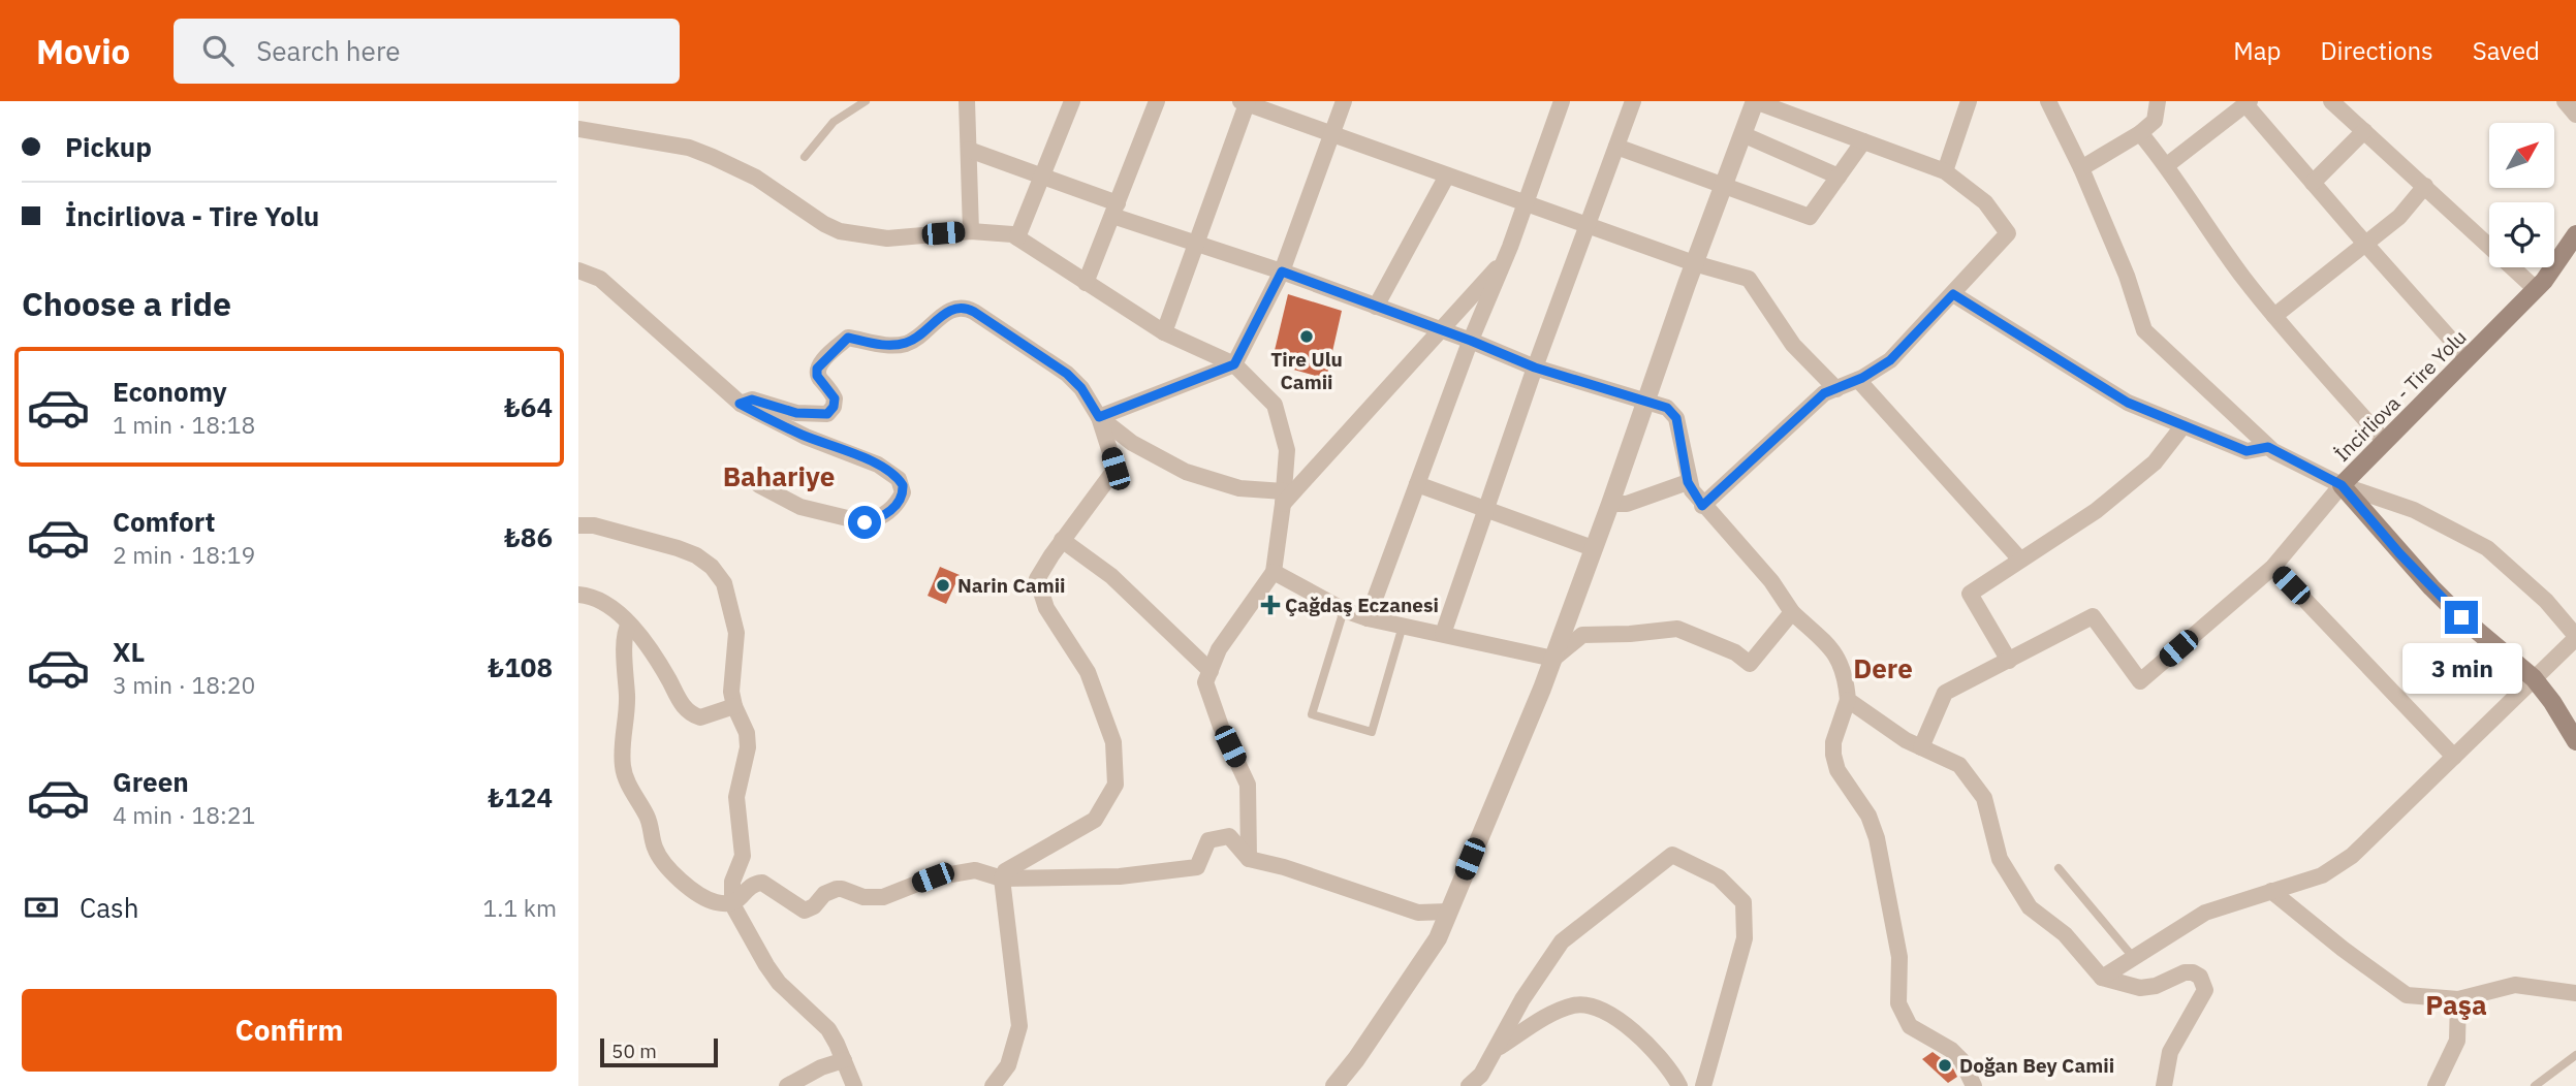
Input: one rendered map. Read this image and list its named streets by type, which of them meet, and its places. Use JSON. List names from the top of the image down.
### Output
{
  "streets": {
    "main road": ["İncirliova - Tire Yolu"]
  },
  "districts": ["Bahariye", "Dere", "Paşa"],
  "places": {
    "other": ["Tire Ulu Camii", "Narin Camii", "Doğan Bey Camii"],
    "health": ["Çağdaş Eczanesi"]
  },
  "scale_bar": "50 m",
  "north": "top right",
  "page": {
    "header": "Movio",
    "search": "Search here",
    "nav": ["Map", "Directions", "Saved"],
    "banner": ["Pickup", "İncirliova - Tire Yolu"],
    "heading": "Choose a ride",
    "list": [
      {
        "name": "Economy",
        "note": "1 min · 18:18",
        "value": "₺64"
      },
      {
        "name": "Comfort",
        "note": "2 min · 18:19",
        "value": "₺86"
      },
      {
        "name": "XL",
        "note": "3 min · 18:20",
        "value": "₺108"
      },
      {
        "name": "Green",
        "note": "4 min · 18:21",
        "value": "₺124"
      }
    ],
    "bubble": "3 min",
    "pay": ["Cash", "1.1 km"],
    "buttons": "Confirm",
    "scale": "50 m"
  }
}
